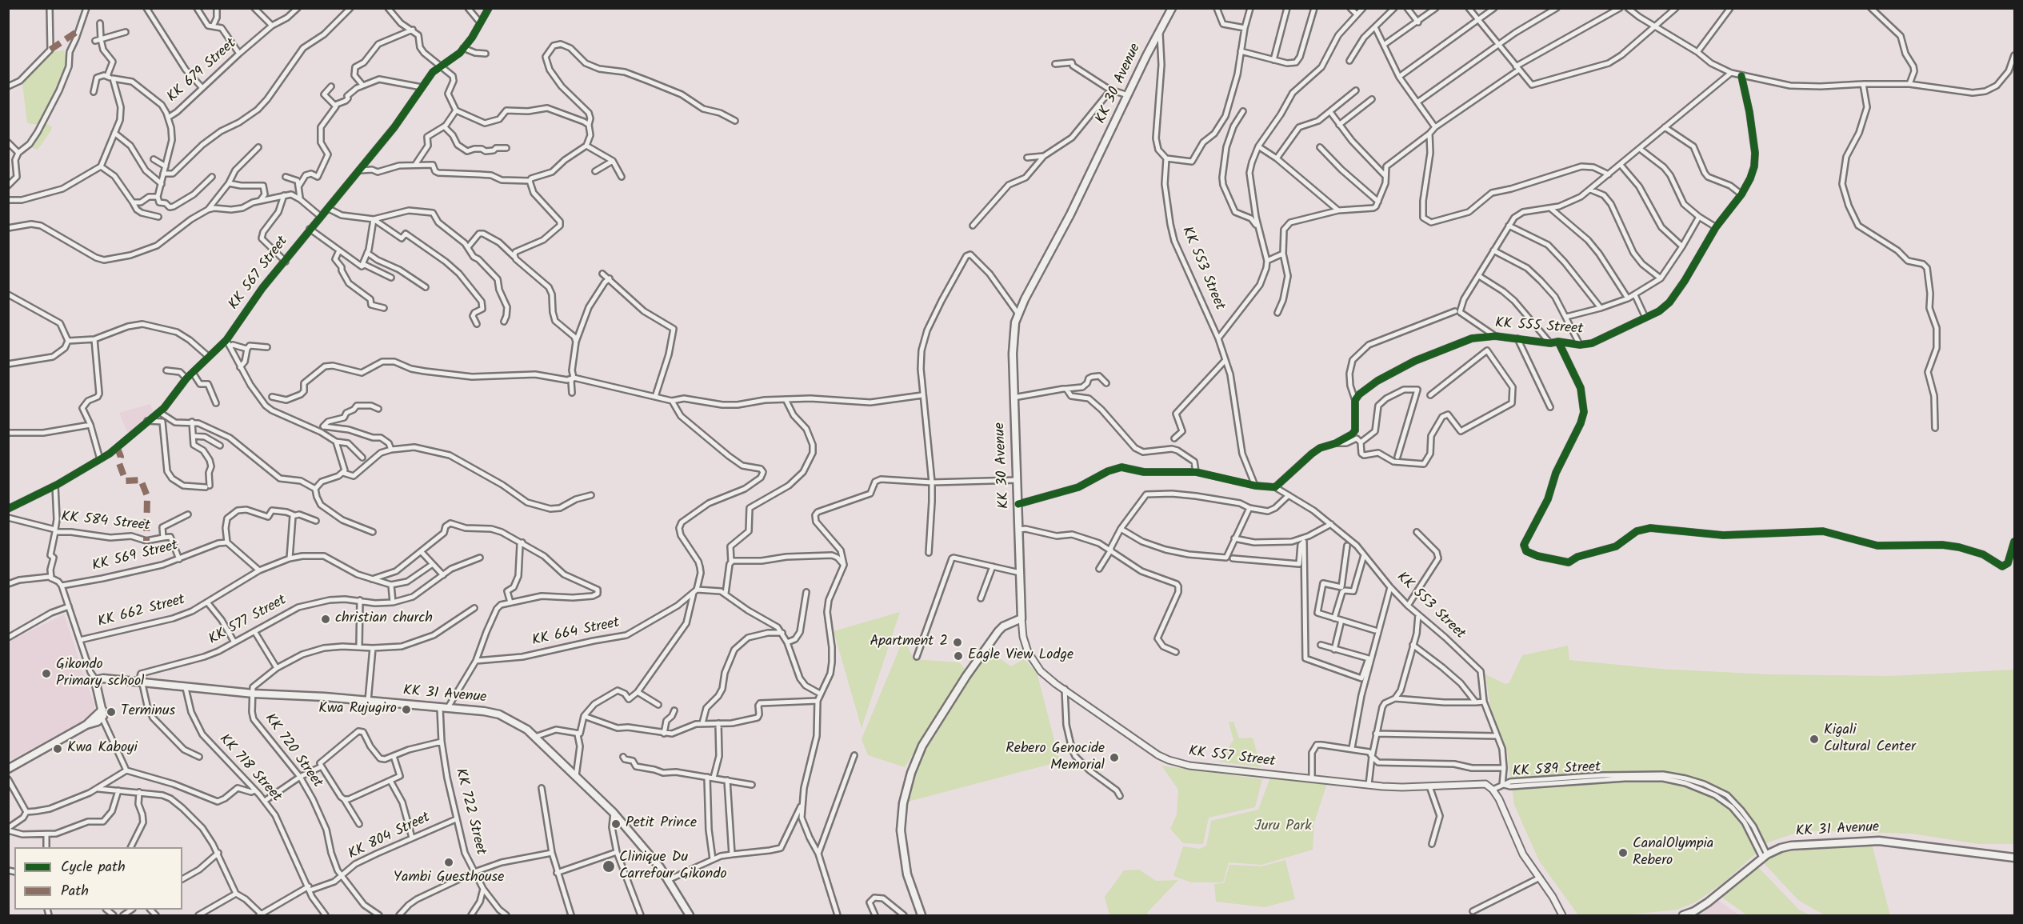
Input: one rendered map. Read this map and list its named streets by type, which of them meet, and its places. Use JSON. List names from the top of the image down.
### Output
{
  "streets": {
    "main road": ["KK 30 Avenue", "KK 31 Avenue"],
    "street": [
      "KK 679 Street",
      "KK 553 Street",
      "KK 567 Street",
      "KK 555 Street",
      "KK 584 Street",
      "KK 569 Street",
      "KK 662 Street",
      "KK 577 Street",
      "KK 664 Street",
      "KK 720 Street",
      "KK 557 Street",
      "KK 718 Street",
      "KK 589 Street",
      "KK 722 Street",
      "KK 804 Street"
    ]
  },
  "crossings": [
    ["KK 30 Avenue", "KK 553 Street"],
    ["KK 30 Avenue", "KK 557 Street"],
    ["KK 662 Street", "KK 577 Street"],
    ["KK 577 Street", "KK 31 Avenue"],
    ["KK 31 Avenue", "KK 720 Street"],
    ["KK 31 Avenue", "KK 718 Street"],
    ["KK 31 Avenue", "KK 589 Street"],
    ["KK 31 Avenue", "KK 722 Street"],
    ["KK 720 Street", "KK 804 Street"],
    ["KK 718 Street", "KK 804 Street"],
    ["KK 722 Street", "KK 804 Street"]
  ],
  "parks": ["Juru Park"],
  "places": [
    "christian church",
    "Apartment 2",
    "Eagle View Lodge",
    "Gikondo Primary school",
    "Kwa Rujugiro",
    "Terminus",
    "Kigali Cultural Center",
    "Kwa Kaboyi",
    "Rebero Genocide Memorial",
    "Petit Prince",
    "CanalOlympia Rebero",
    "Yambi Guesthouse",
    "Clinique Du Carrefour Gikondo"
  ],
  "legend": ["Cycle path", "Path"]
}
